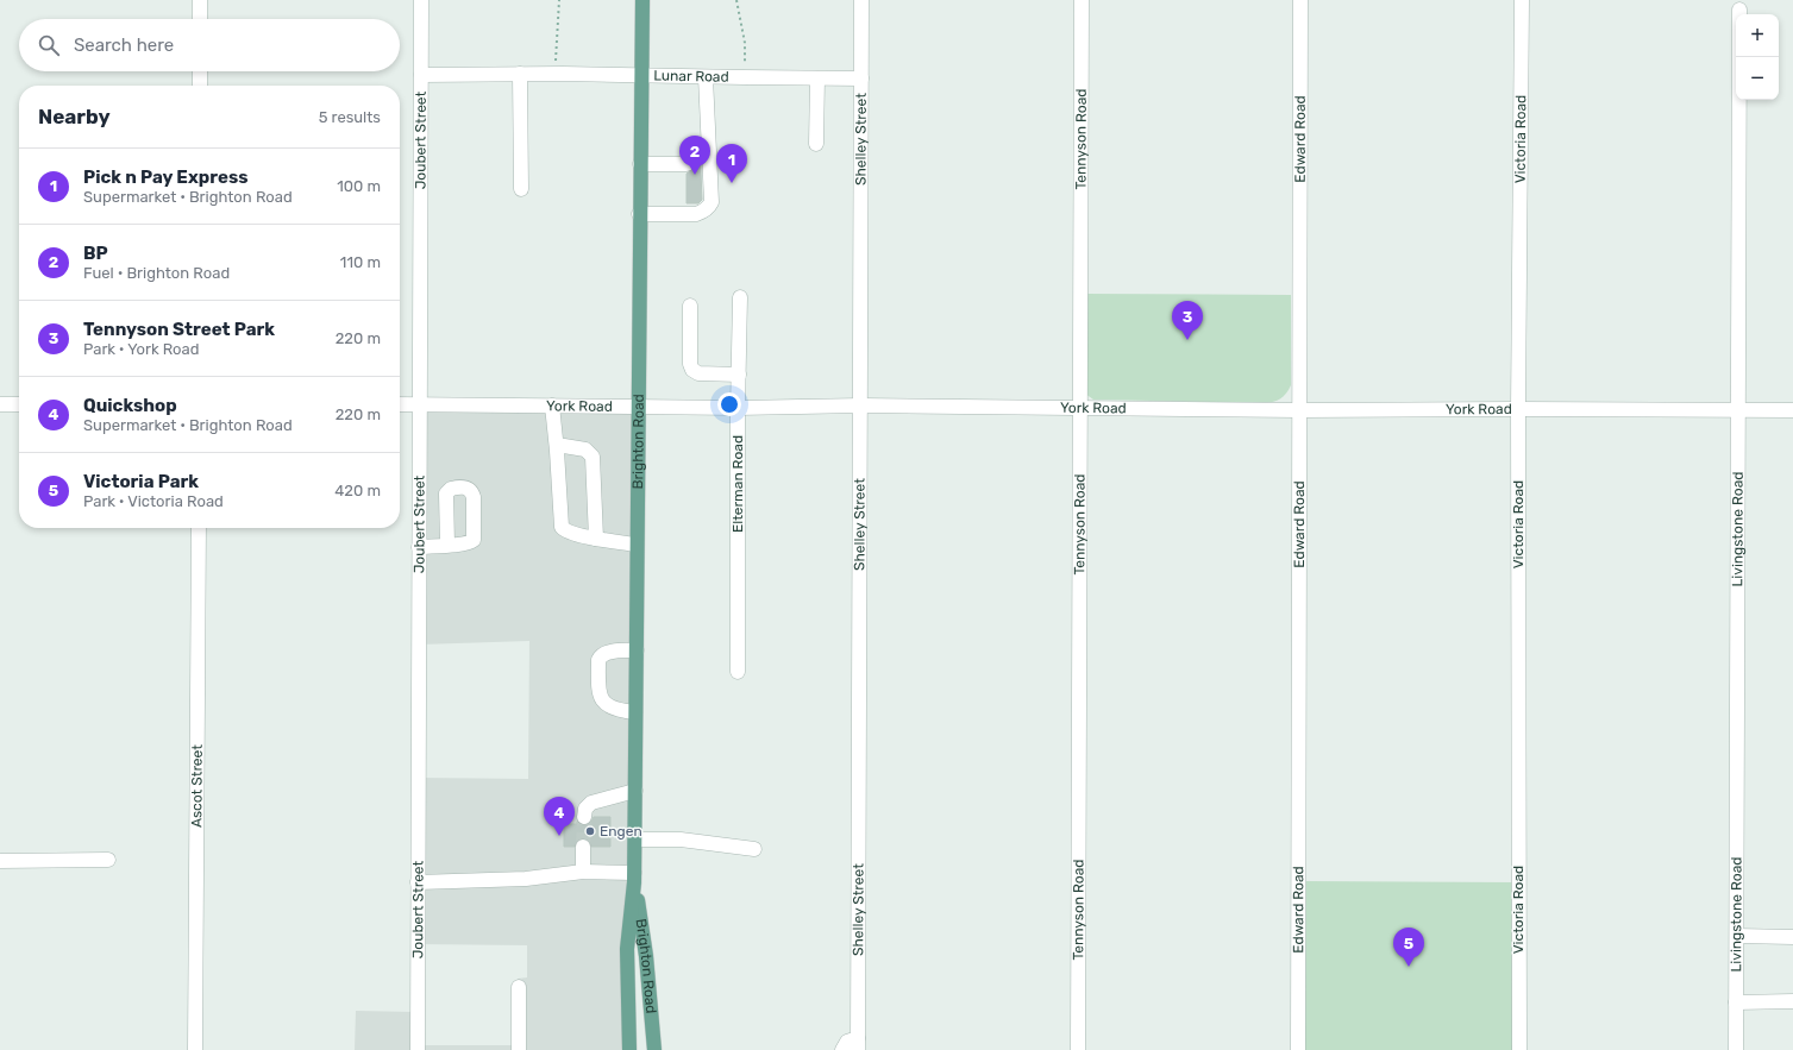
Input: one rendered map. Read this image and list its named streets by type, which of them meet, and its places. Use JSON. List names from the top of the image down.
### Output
{
  "streets": {
    "main road": ["Brighton Road"],
    "street": [
      "Lunar Road",
      "Joubert Street",
      "Shelley Street",
      "Tennyson Road",
      "Edward Road",
      "Victoria Road",
      "York Road",
      "Elterman Road",
      "Livingstone Road",
      "Ascot Street"
    ]
  },
  "crossings": [
    ["Lunar Road", "Joubert Street"],
    ["Lunar Road", "Shelley Street"],
    ["Lunar Road", "Brighton Road"],
    ["Joubert Street", "York Road"],
    ["Shelley Street", "York Road"],
    ["Tennyson Road", "York Road"],
    ["Edward Road", "York Road"],
    ["Victoria Road", "York Road"],
    ["York Road", "Brighton Road"],
    ["York Road", "Elterman Road"],
    ["York Road", "Livingstone Road"]
  ],
  "places": ["Engen"],
  "page": {
    "map_buttons": ["+", "−"],
    "search": "Search here",
    "heading": ["Nearby", "5 results"],
    "pins": [
      "2",
      "1",
      "3",
      "4",
      "5"
    ],
    "list": [
      {
        "mark": "1",
        "name": "Pick n Pay Express",
        "note": "Supermarket · Brighton Road",
        "value": "100 m"
      },
      {
        "mark": "2",
        "name": "BP",
        "note": "Fuel · Brighton Road",
        "value": "110 m"
      },
      {
        "mark": "3",
        "name": "Tennyson Street Park",
        "note": "Park · York Road",
        "value": "220 m"
      },
      {
        "mark": "4",
        "name": "Quickshop",
        "note": "Supermarket · Brighton Road",
        "value": "220 m"
      },
      {
        "mark": "5",
        "name": "Victoria Park",
        "note": "Park · Victoria Road",
        "value": "420 m"
      }
    ]
  }
}
